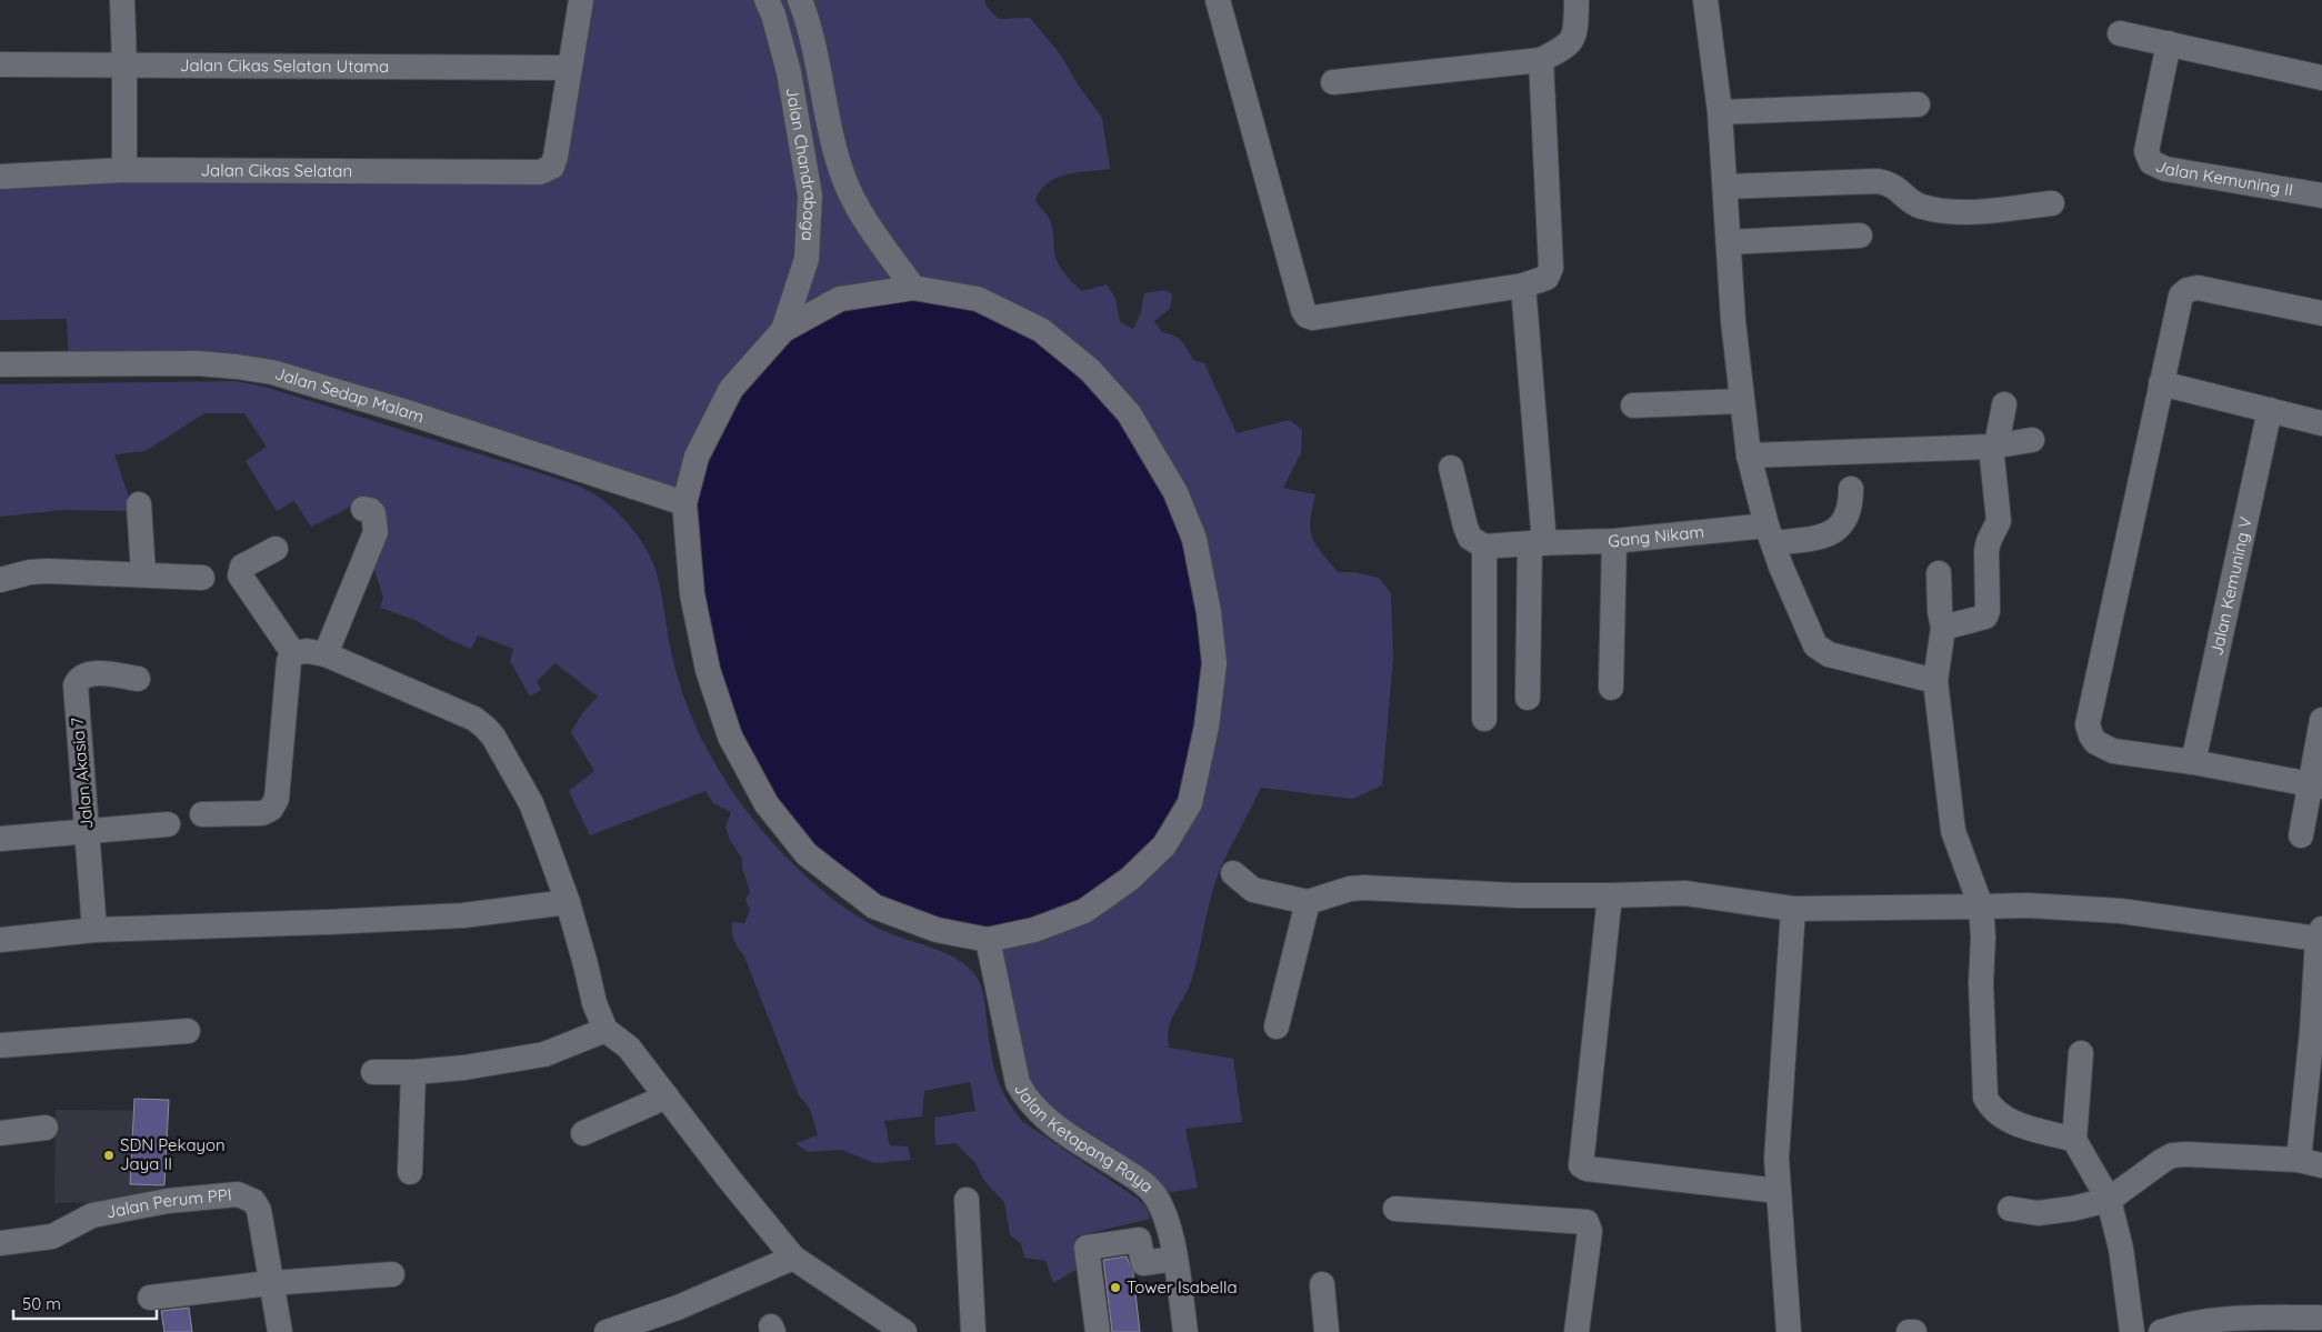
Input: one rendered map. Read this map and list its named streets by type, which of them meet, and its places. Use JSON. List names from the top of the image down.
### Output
{
  "streets": {
    "street": [
      "Jalan Cikas Selatan Utama",
      "Jalan Chandrabaga",
      "Jalan Cikas Selatan",
      "Jalan Kemuning II",
      "Jalan Sedap Malam",
      "Gang Nikam",
      "Jalan Kemuning V",
      "Jalan Akasia 7",
      "Jalan Ketapang Raya",
      "Jalan Perum PPI"
    ]
  },
  "crossings": [
    ["Jalan Cikas Selatan Utama", "Jalan Cikas Selatan"]
  ],
  "places": ["SDN Pekayon Jaya II", "Tower Isabella"],
  "scale_bar": "50 m"
}
